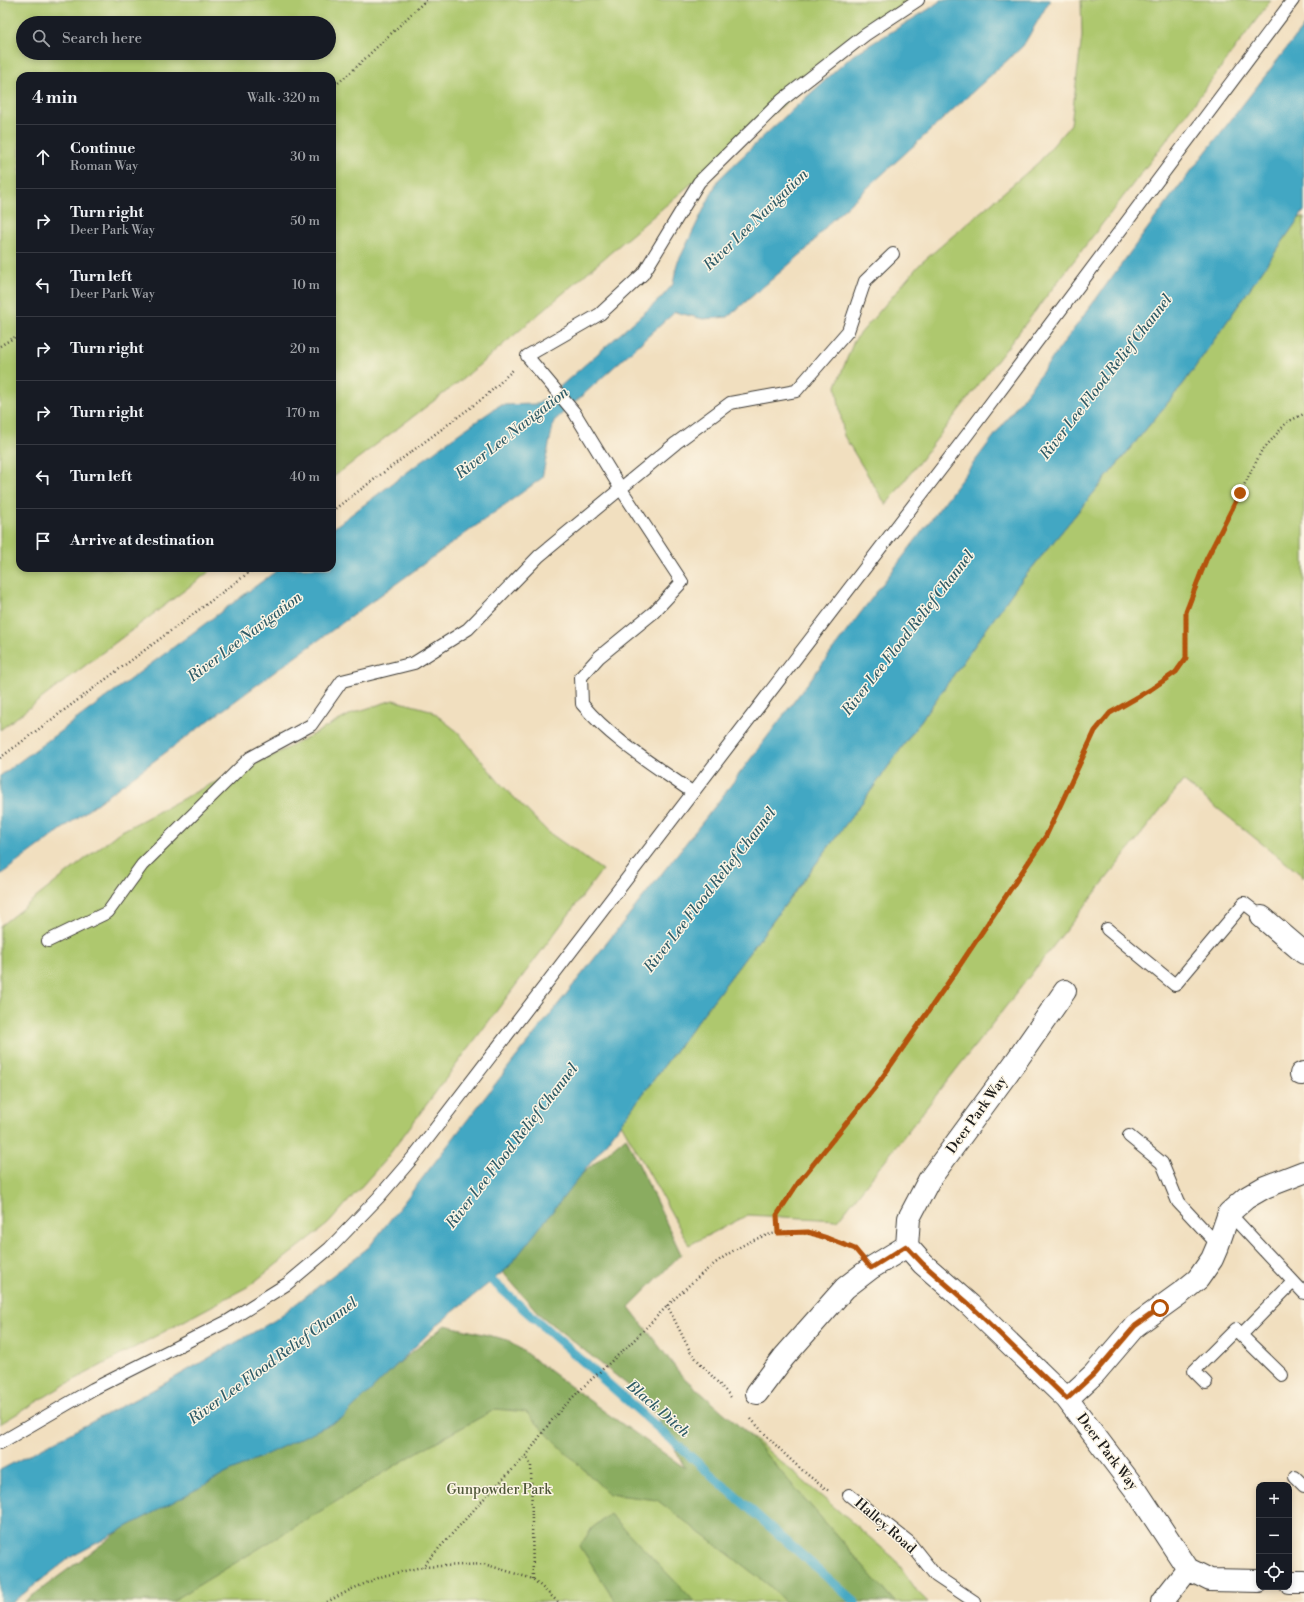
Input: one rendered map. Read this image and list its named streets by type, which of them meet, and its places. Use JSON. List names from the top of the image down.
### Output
{
  "streets": {
    "street": ["Deer Park Way"],
    "lane": ["Halley Road"]
  },
  "water": ["River Lee Navigation", "River Lee Flood Relief Channel", "Black Ditch"],
  "parks": ["Gunpowder Park"],
  "page": {
    "search": "Search here",
    "heading": ["4 min", "Walk · 320 m"],
    "list": [
      ["Continue", "Roman Way", "30 m"],
      ["Turn right", "Deer Park Way", "50 m"],
      ["Turn left", "Deer Park Way", "10 m"],
      ["Turn right", "20 m"],
      ["Turn right", "170 m"],
      ["Turn left", "40 m"],
      "Arrive at destination"
    ],
    "map_buttons": ["+", "−"]
  }
}
